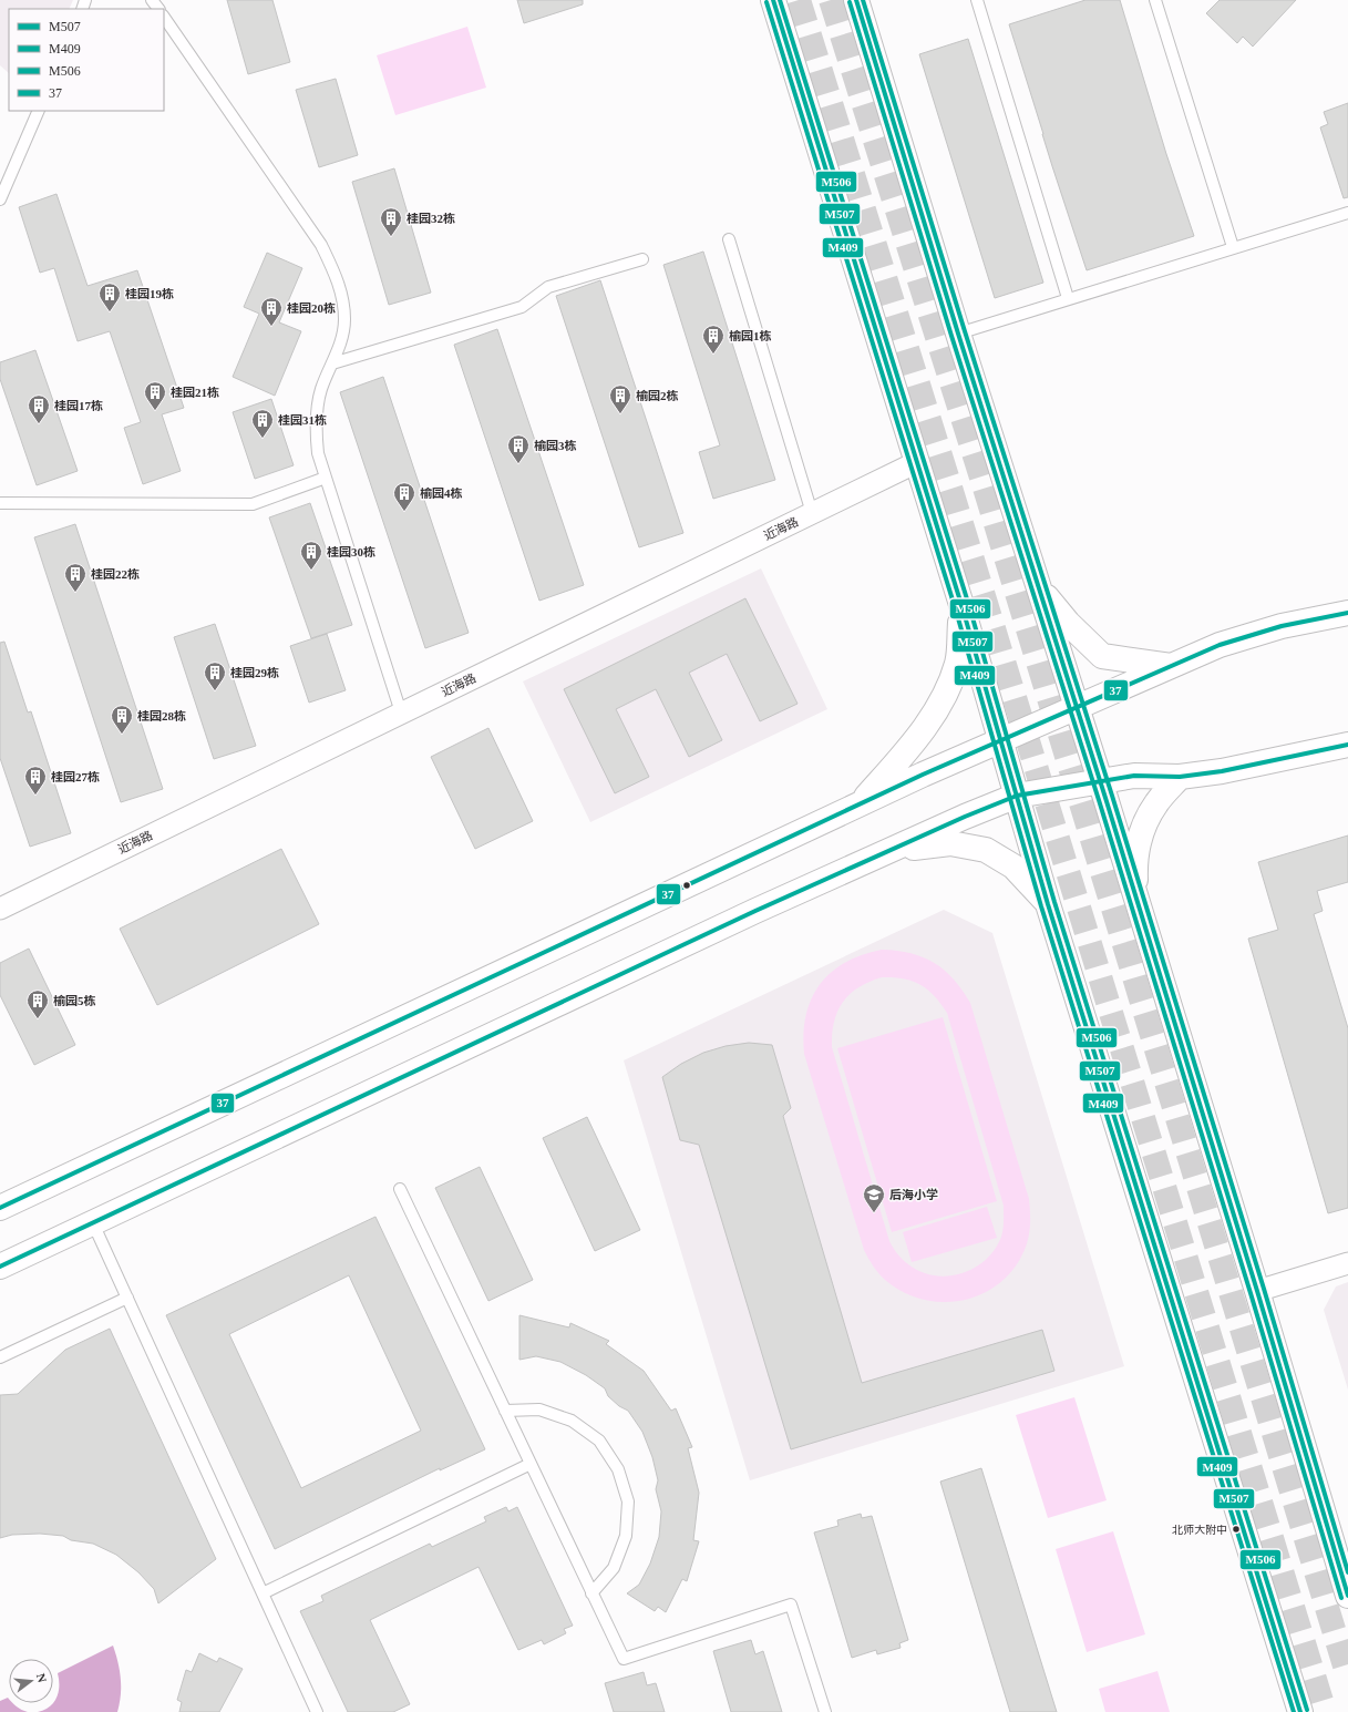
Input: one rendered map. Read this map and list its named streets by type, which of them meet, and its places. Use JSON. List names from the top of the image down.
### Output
{
  "streets": {
    "street": ["近海路"]
  },
  "places": {
    "building": [
      "桂园32栋",
      "桂园19栋",
      "桂园20栋",
      "榆园1栋",
      "桂园21栋",
      "榆园2栋",
      "桂园17栋",
      "桂园31栋",
      "榆园3栋",
      "榆园4栋",
      "桂园30栋",
      "桂园22栋",
      "桂园29栋",
      "桂园28栋",
      "桂园27栋",
      "榆园5栋"
    ],
    "school or university": ["后海小学"],
    "other": ["北师大附中"]
  },
  "lines": [
    "transit line M507",
    "transit line M506",
    "transit line M409",
    "transit line 37"
  ],
  "legend": [
    "M507",
    "M409",
    "M506",
    "37"
  ],
  "north": "right"
}
